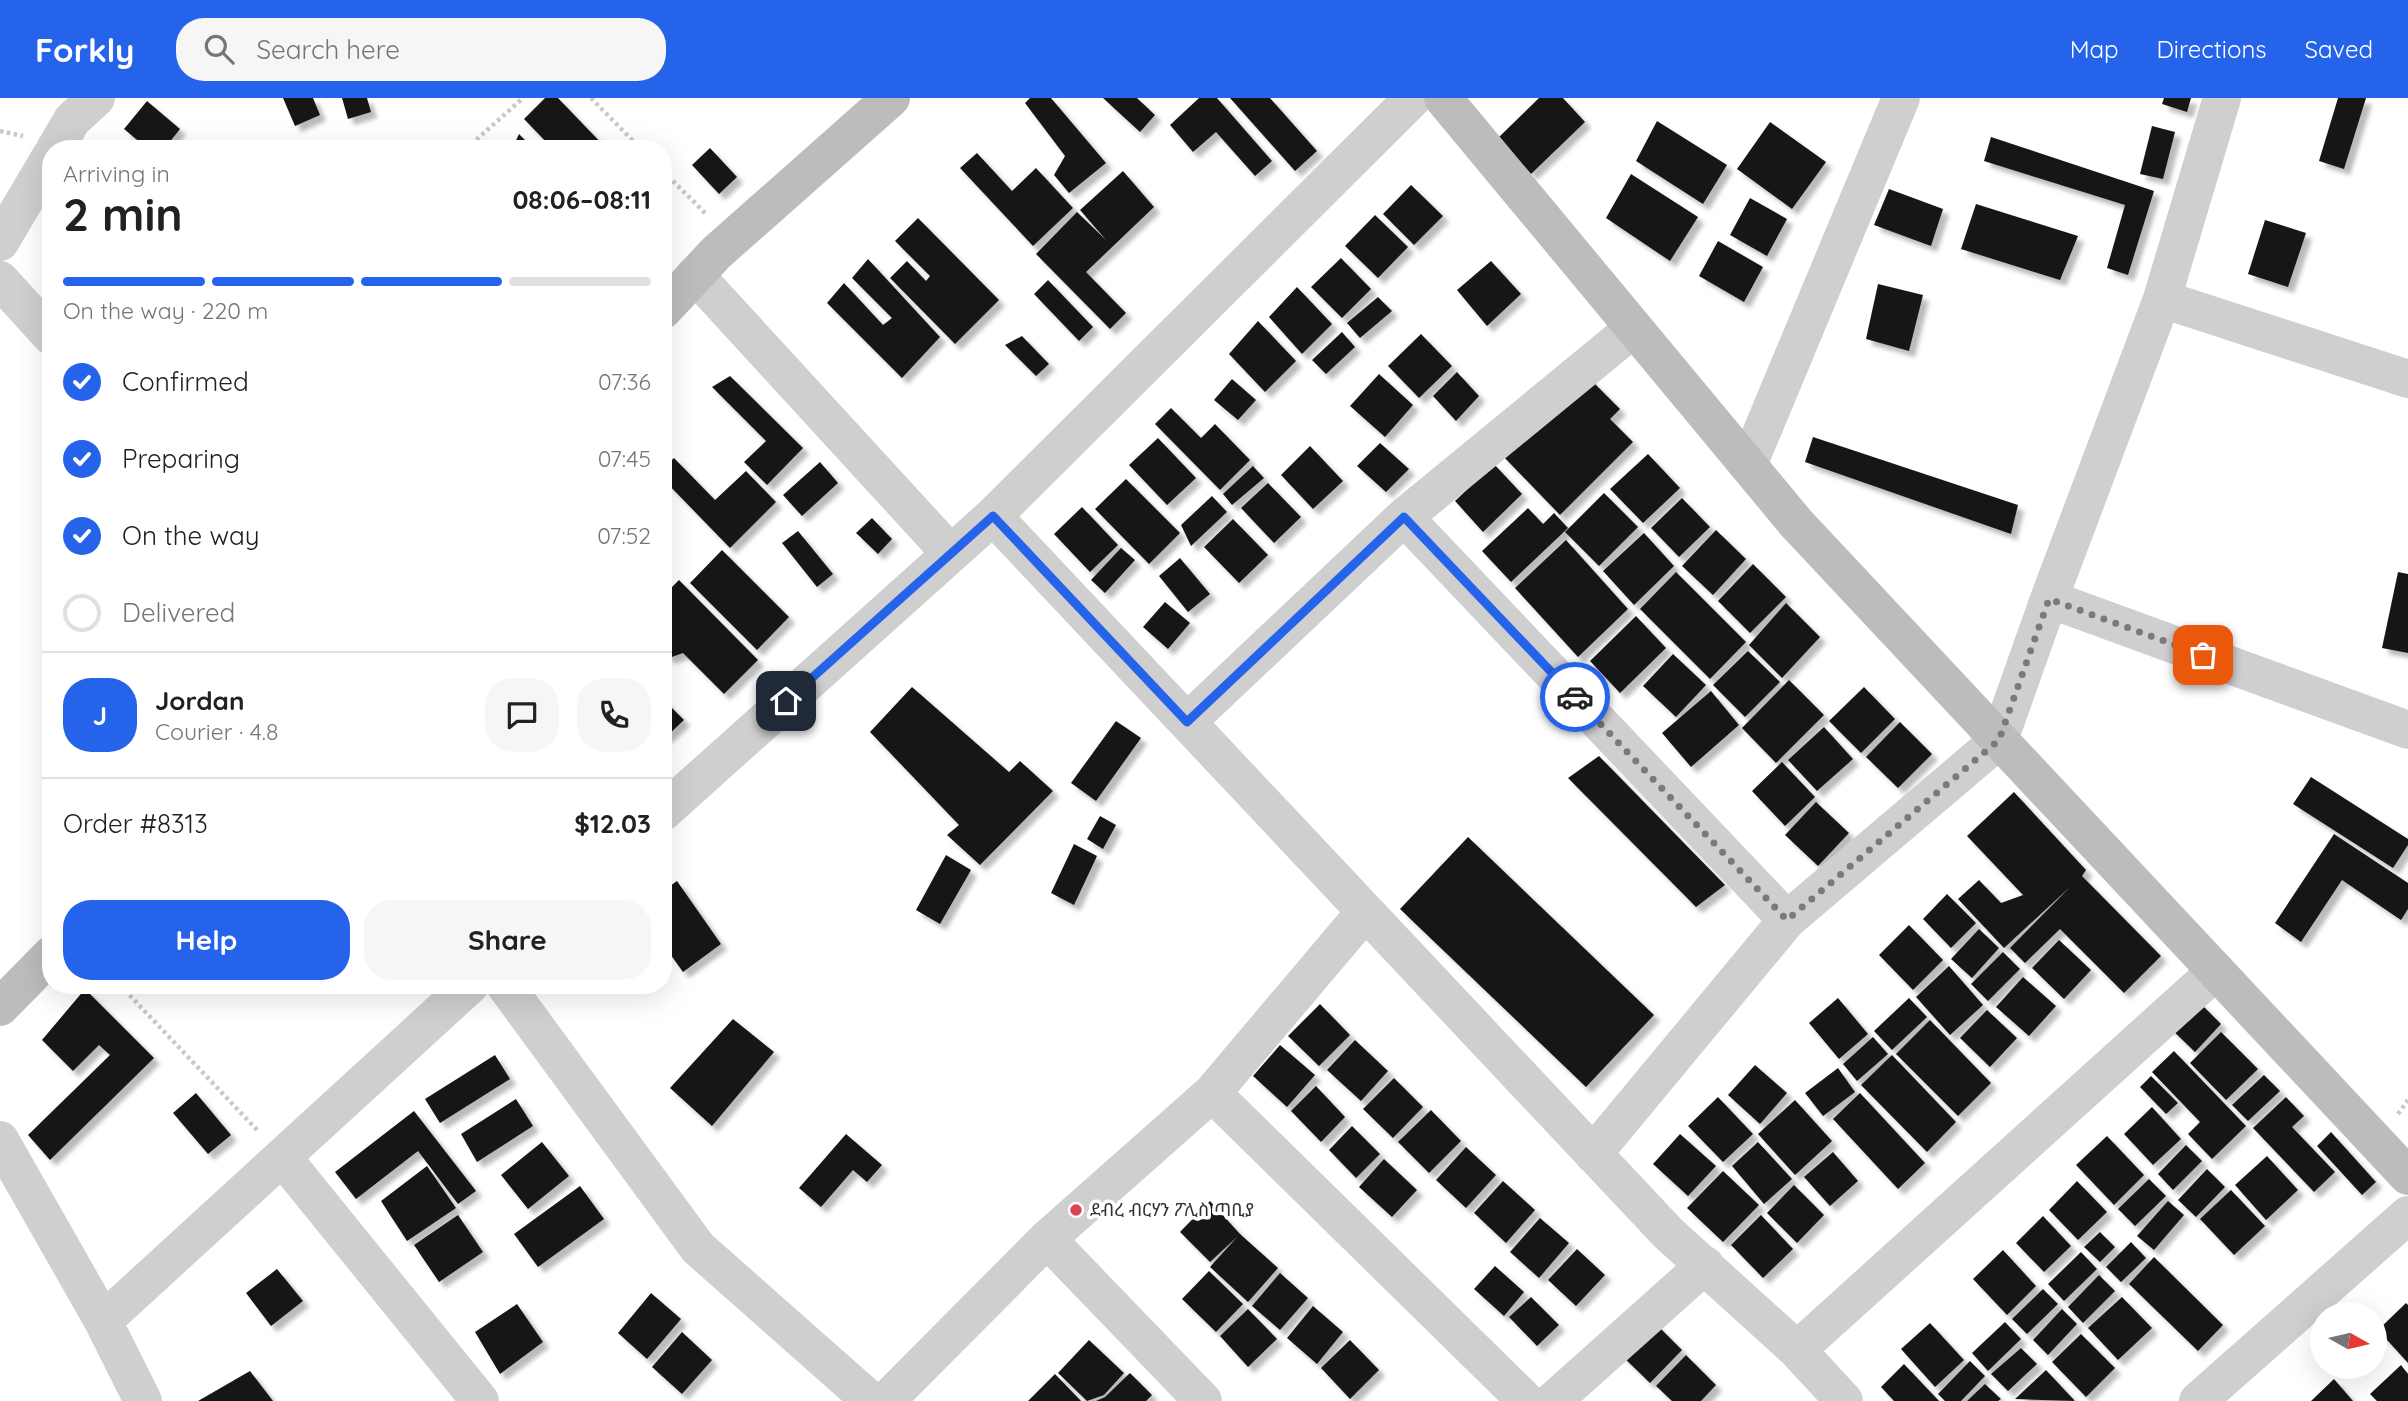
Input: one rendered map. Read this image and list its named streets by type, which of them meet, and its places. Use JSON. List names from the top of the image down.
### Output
{
  "places": ["ደብረ ብርሃን ፖሊስ ጣቢያ"],
  "north": "right",
  "page": {
    "header": "Forkly",
    "search": "Search here",
    "nav": ["Map", "Directions", "Saved"],
    "heading": ["2 min", "Arriving in", "08:06–08:11"],
    "panel": [
      "Jordan",
      "Courier · 4.8",
      "Order #8313",
      "$12.03"
    ],
    "bar": "On the way · 220 m",
    "list": [
      ["Confirmed", "07:36"],
      ["Preparing", "07:45"],
      ["On the way", "07:52"],
      "Delivered"
    ],
    "round": "J",
    "buttons": ["Help", "Share"]
  }
}
